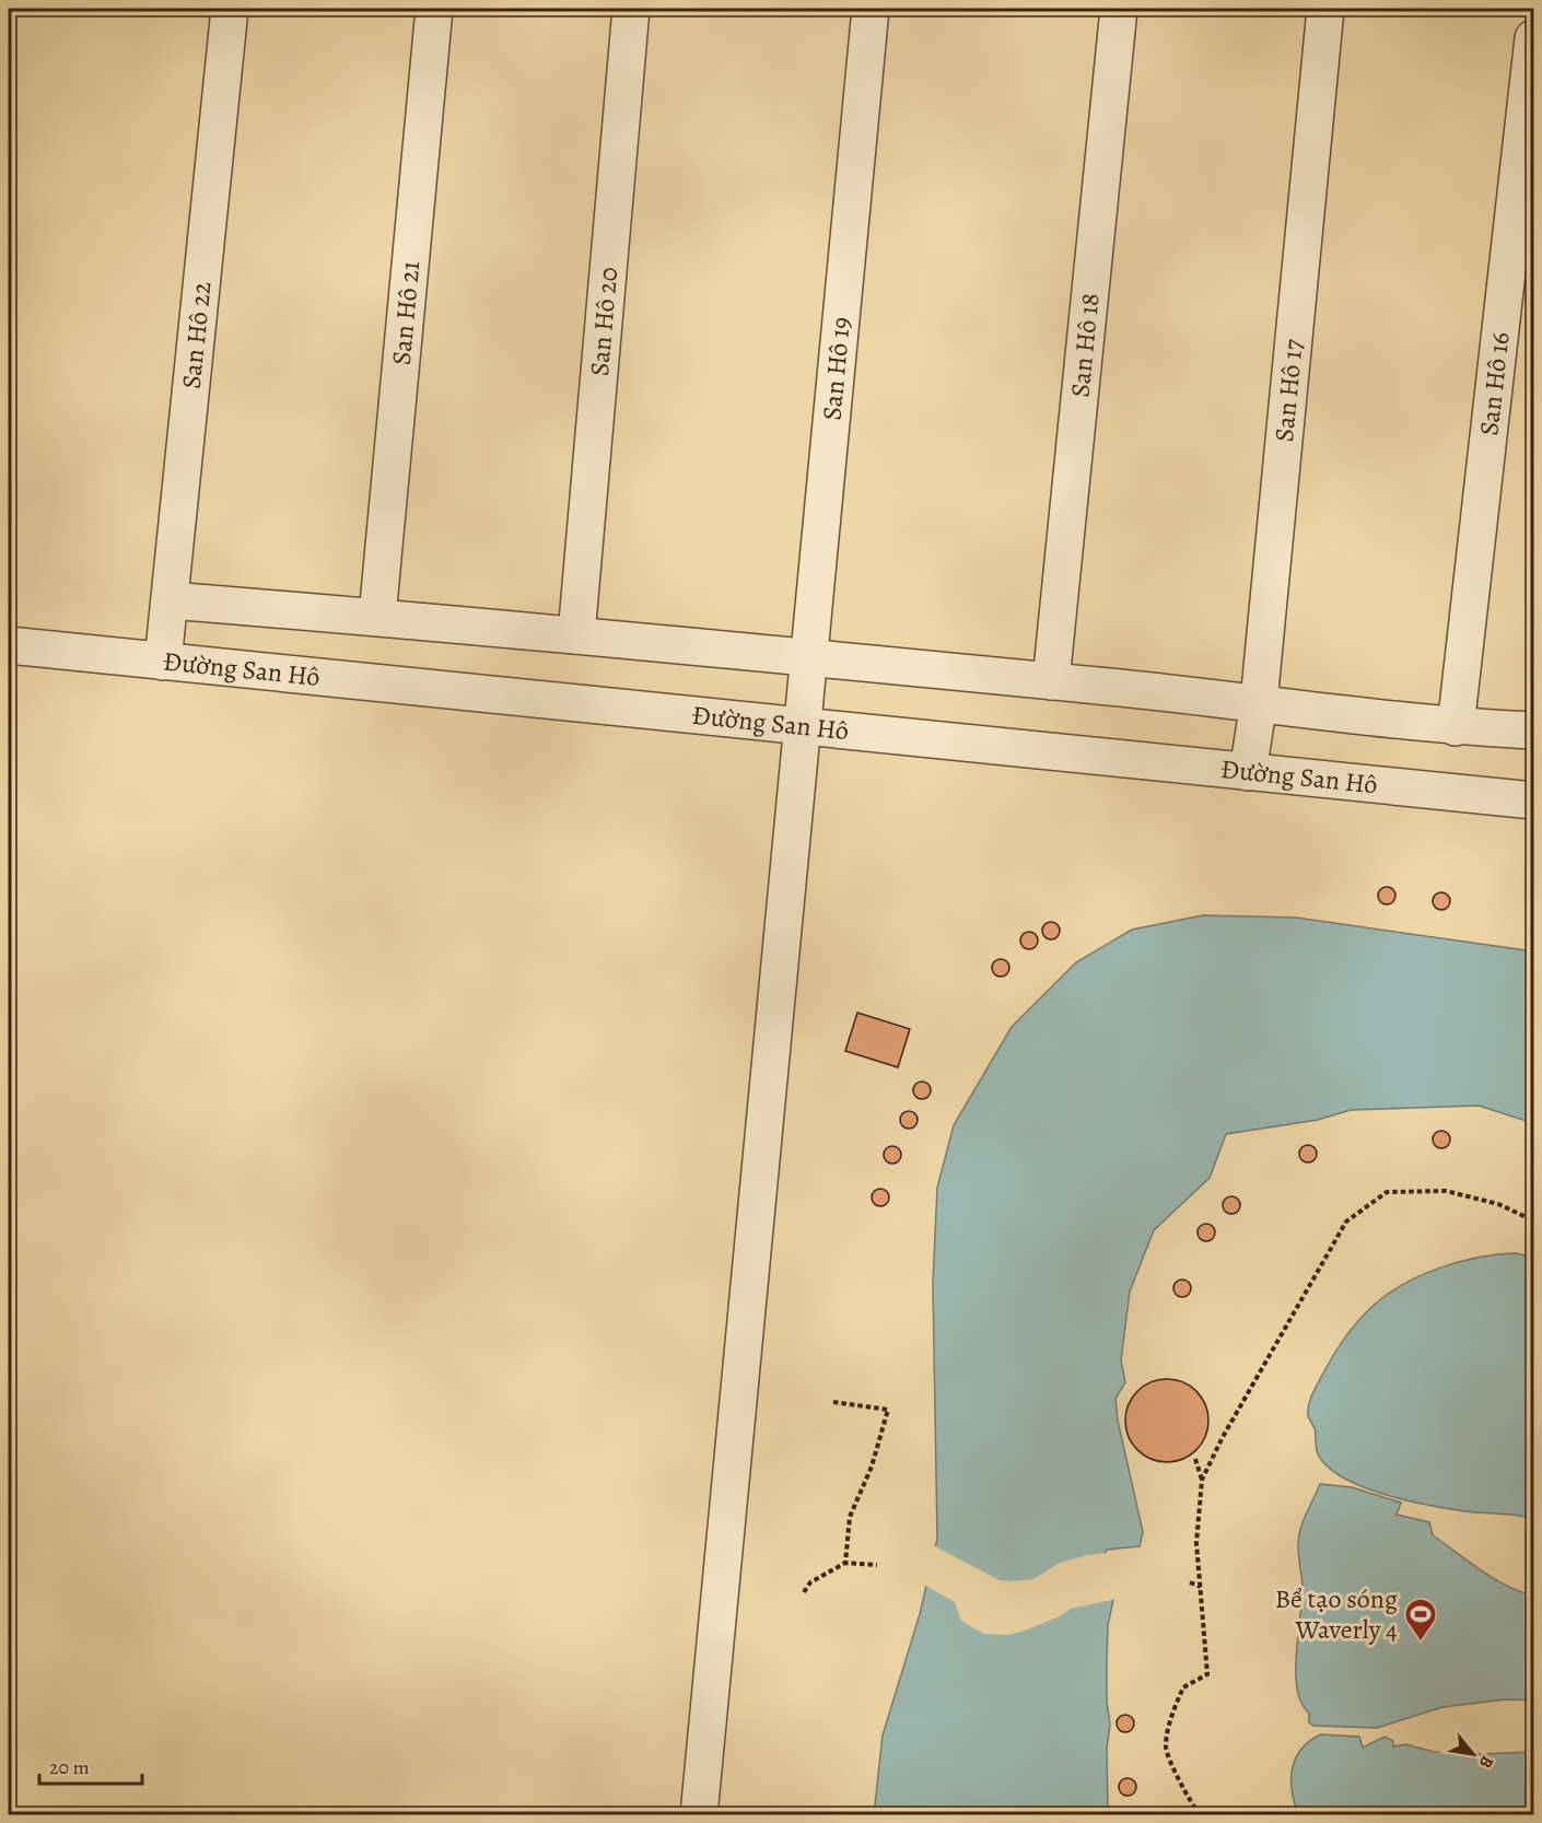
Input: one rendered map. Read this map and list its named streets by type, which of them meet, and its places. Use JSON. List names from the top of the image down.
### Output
{
  "streets": {
    "street": [
      "San Hô 21",
      "San Hô 20",
      "San Hô 22",
      "San Hô 18",
      "San Hô 19",
      "San Hô 16",
      "San Hô 17",
      "Đường San Hô"
    ]
  },
  "crossings": [
    ["San Hô 22", "Đường San Hô"],
    ["San Hô 19", "Đường San Hô"],
    ["San Hô 17", "Đường San Hô"]
  ],
  "places": {
    "sports": ["Bể tạo sóng Waverly 4"]
  },
  "scale_bar": "20 m",
  "north": "bottom right"
}
